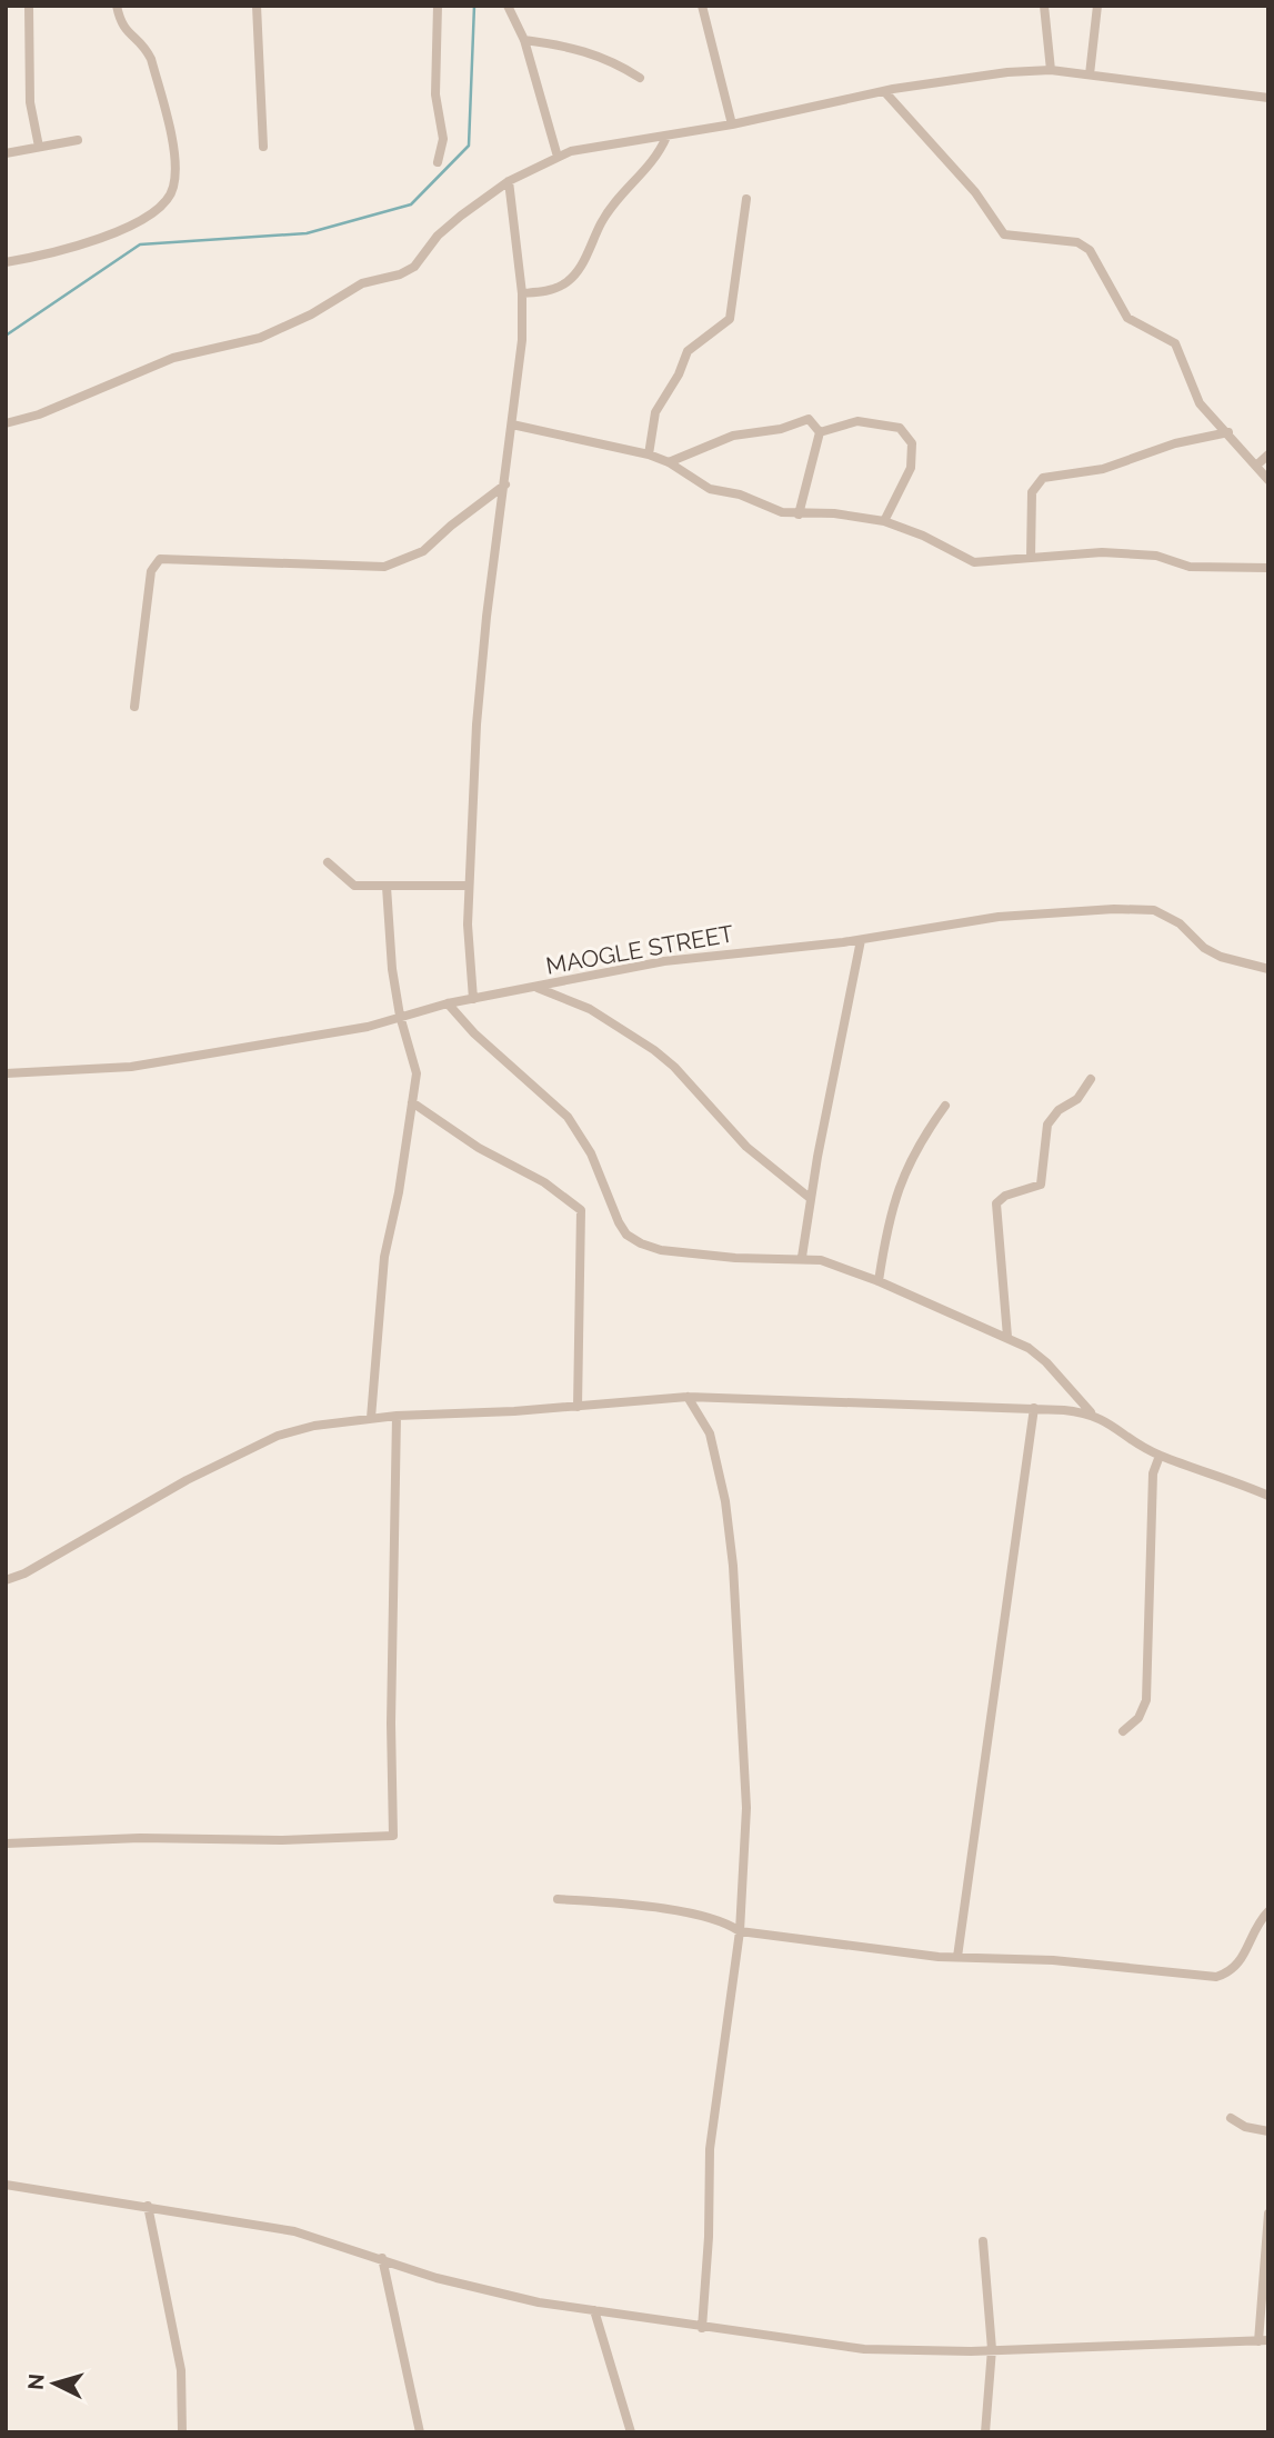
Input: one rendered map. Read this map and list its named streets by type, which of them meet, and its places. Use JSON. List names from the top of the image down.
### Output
{
  "streets": {
    "street": ["MAOGLE STREET"]
  },
  "north": "left"
}
